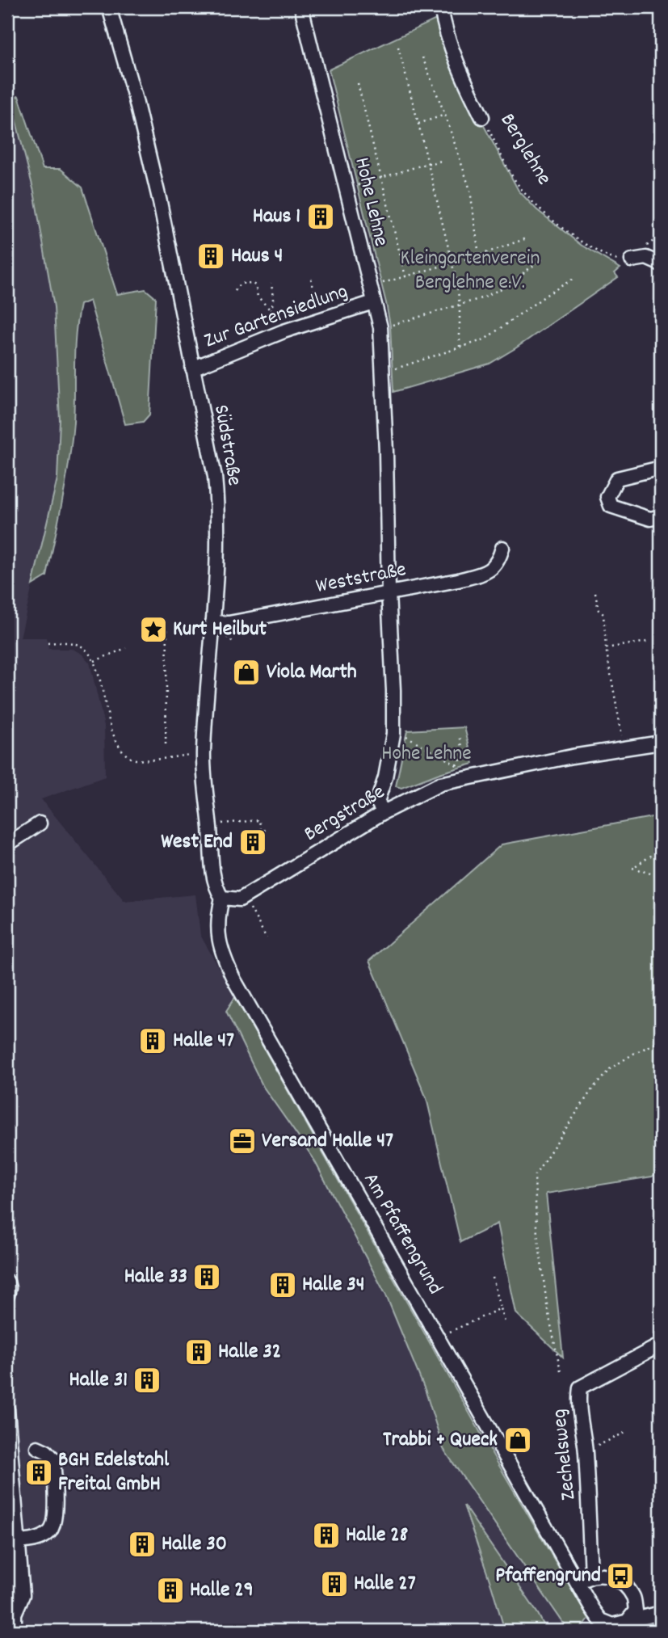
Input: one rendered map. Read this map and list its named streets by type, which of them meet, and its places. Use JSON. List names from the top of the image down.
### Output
{
  "streets": {
    "street": [
      "Berglehne",
      "Hohe Lehne",
      "Zur Gartensiedlung",
      "Südstraße",
      "Weststraße",
      "Bergstraße",
      "Am Pfaffengrund",
      "Zechelsweg"
    ]
  },
  "crossings": [
    ["Hohe Lehne", "Zur Gartensiedlung"],
    ["Hohe Lehne", "Weststraße"],
    ["Hohe Lehne", "Bergstraße"],
    ["Zur Gartensiedlung", "Südstraße"],
    ["Südstraße", "Weststraße"],
    ["Südstraße", "Bergstraße"],
    ["Südstraße", "Am Pfaffengrund"],
    ["Bergstraße", "Am Pfaffengrund"]
  ],
  "parks": ["Kleingartenverein Berglehne e.V.", "Hohe Lehne"],
  "places": {
    "building": [
      "Haus 1",
      "Haus 4",
      "West End",
      "Halle 47",
      "Halle 33",
      "Halle 34",
      "Halle 32",
      "Halle 31",
      "BGH Edelstahl Freital GmbH",
      "Halle 28",
      "Halle 30",
      "Halle 27",
      "Halle 29"
    ],
    "place": ["Kurt Heilbut"],
    "shop": ["Viola Marth", "Trabbi + Queck"],
    "office": ["Versand Halle 47"],
    "bus stop": ["Pfaffengrund"]
  }
}
